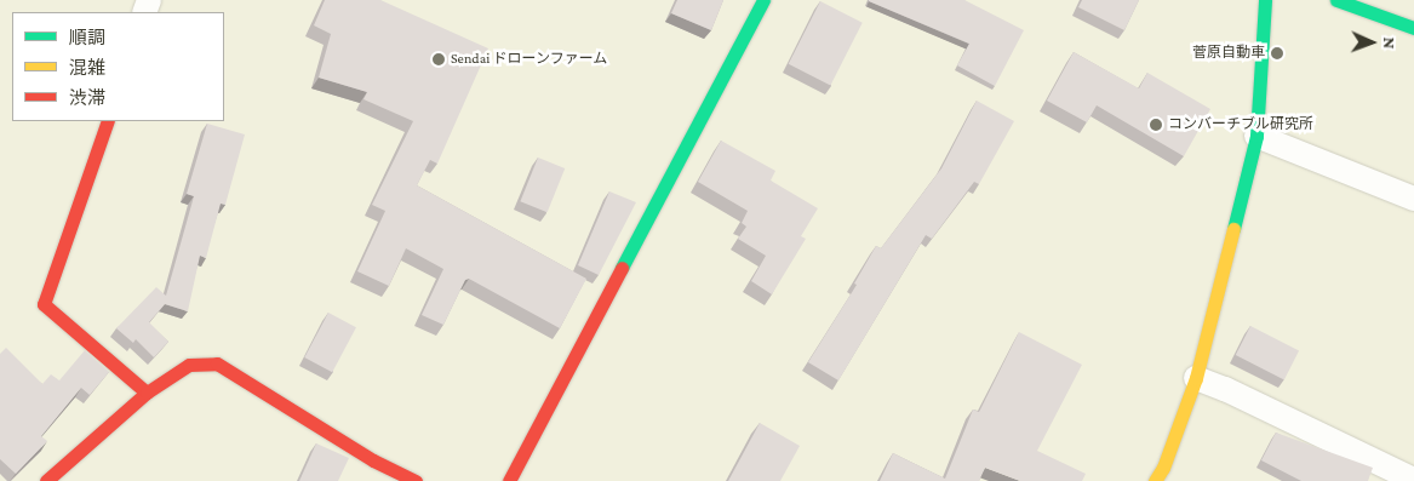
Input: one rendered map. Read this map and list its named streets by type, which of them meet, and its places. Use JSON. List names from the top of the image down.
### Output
{
  "places": ["菅原自動車", "Sendai ドローンファーム", "コンバーチブル研究所"],
  "legend": ["順調", "混雑", "渋滞"],
  "north": "right"
}
